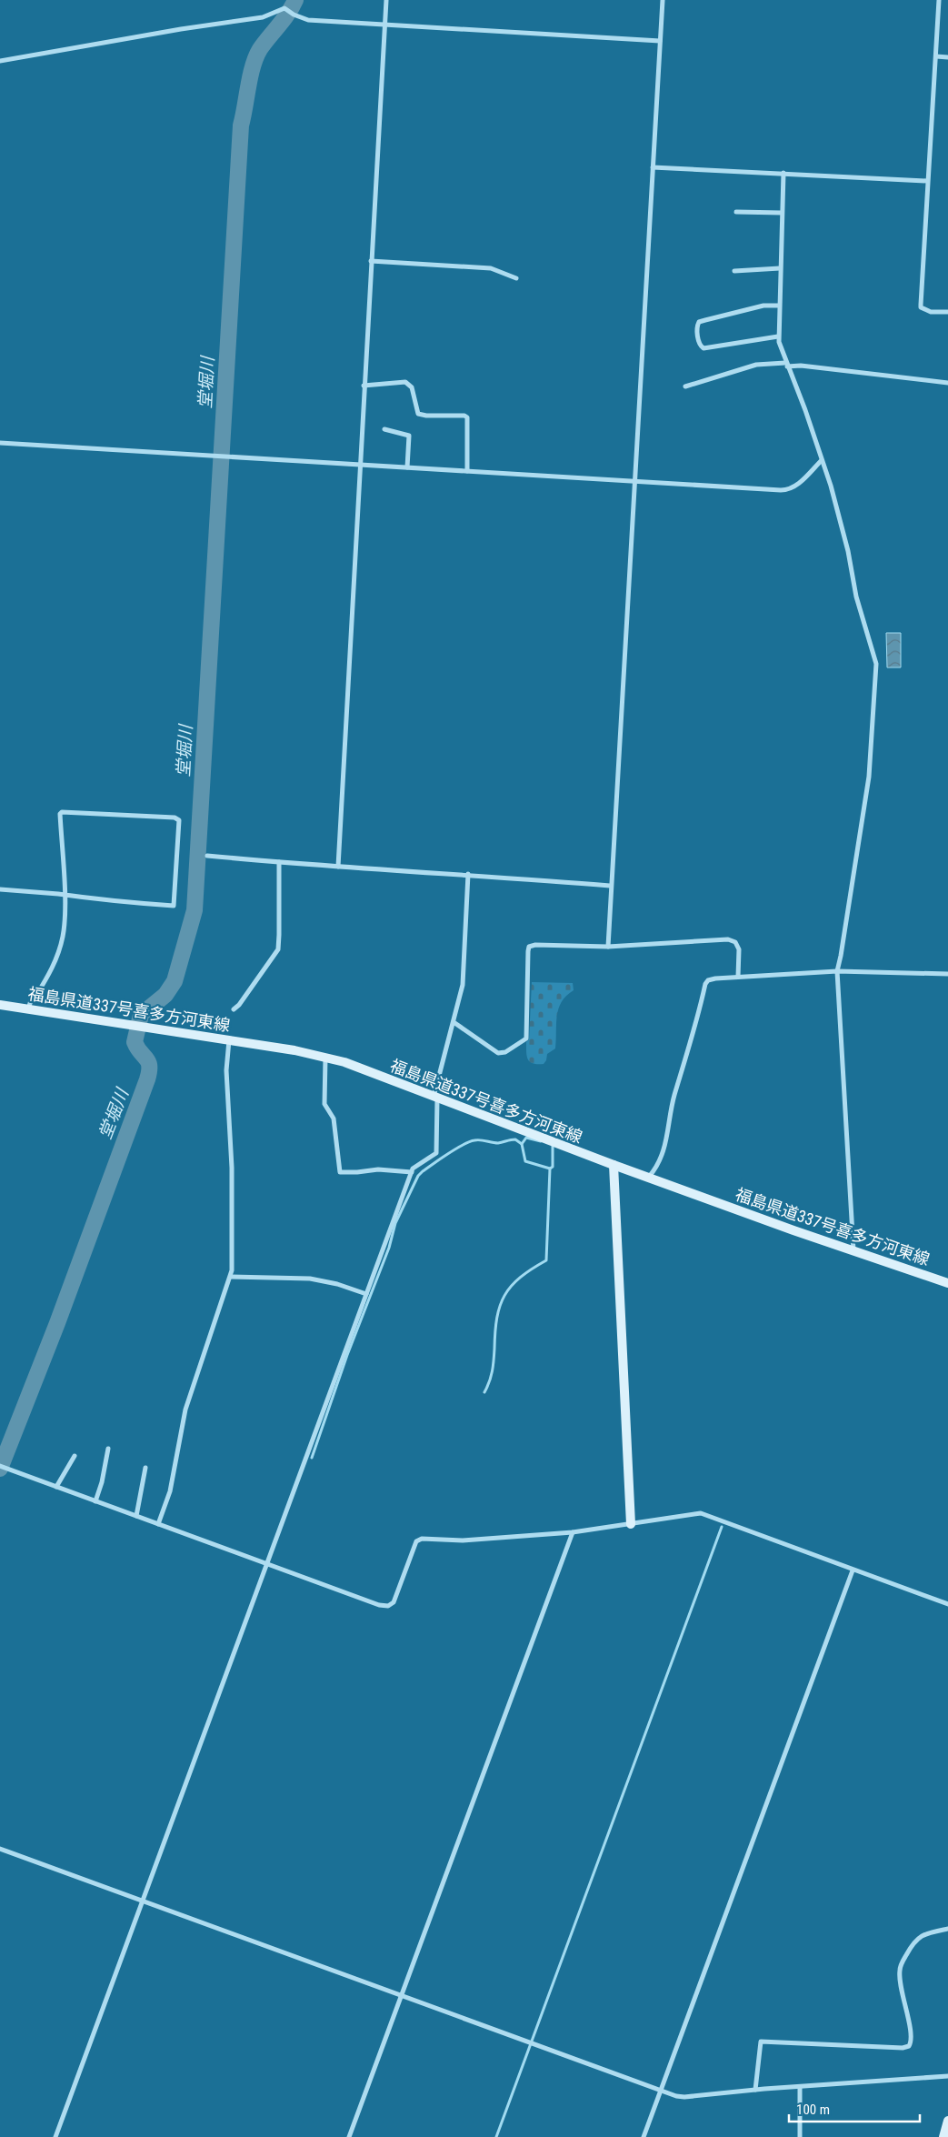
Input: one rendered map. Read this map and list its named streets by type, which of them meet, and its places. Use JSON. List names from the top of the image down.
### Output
{
  "streets": {
    "main road": ["福島県道337号喜多方河東線"]
  },
  "water": ["堂堀川"],
  "scale_bar": "100 m"
}
